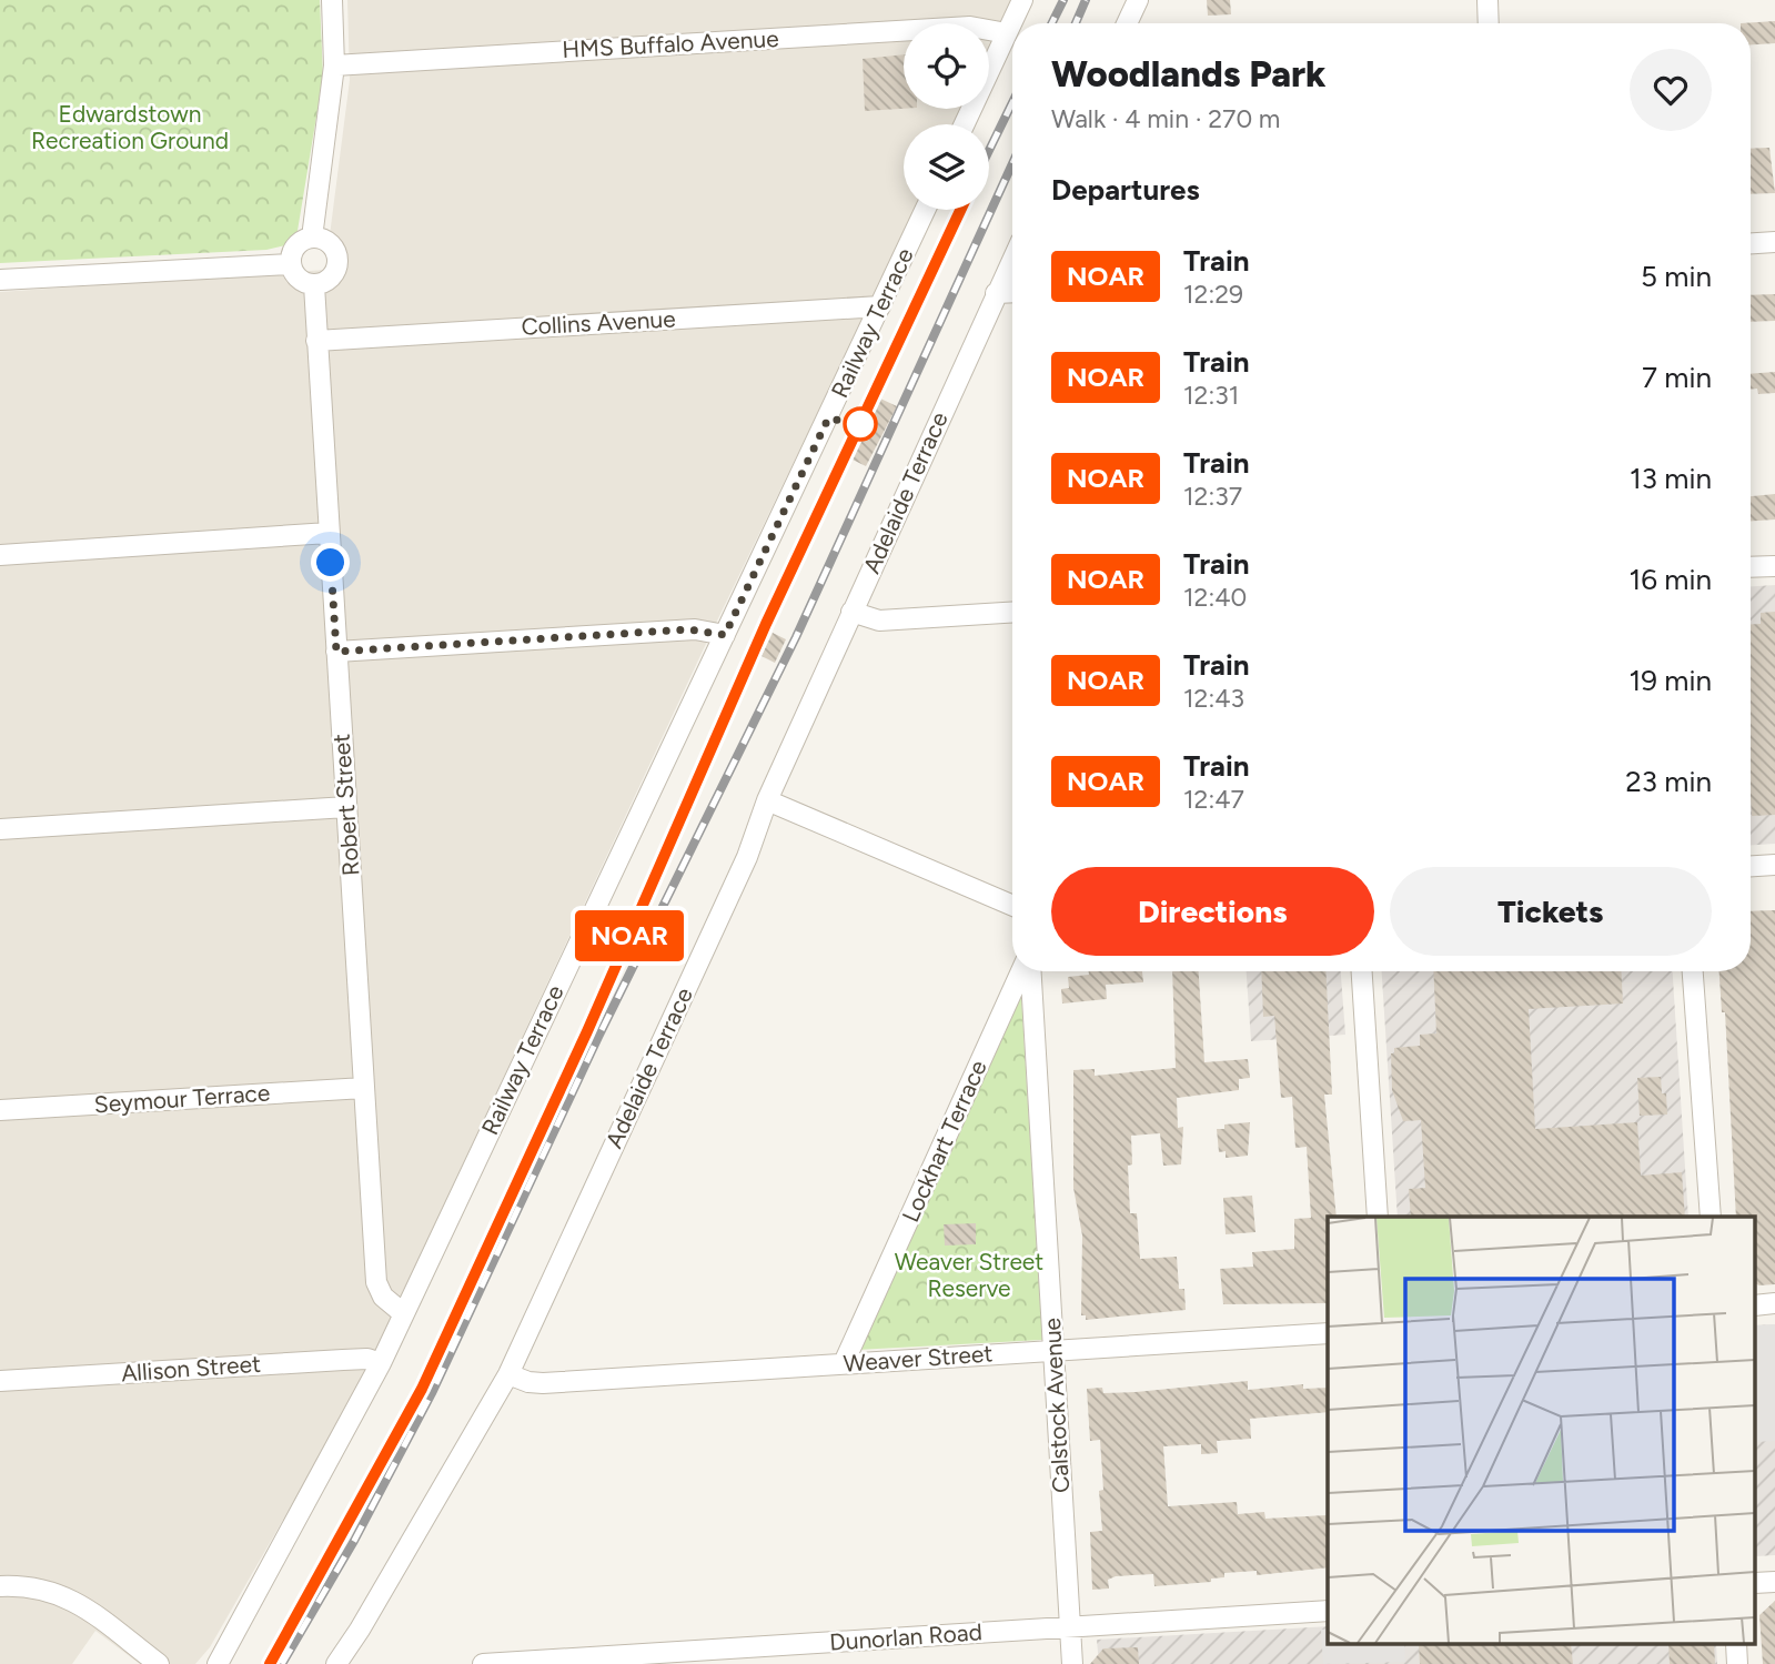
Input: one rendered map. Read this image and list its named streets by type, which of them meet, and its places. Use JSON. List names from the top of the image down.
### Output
{
  "streets": {
    "street": [
      "HMS Buffalo Avenue",
      "Collins Avenue",
      "Railway Terrace",
      "Adelaide Terrace",
      "Robert Street",
      "Seymour Terrace",
      "Lockhart Terrace",
      "Weaver Street",
      "Allison Street",
      "Calstock Avenue",
      "Dunorlan Road"
    ]
  },
  "crossings": [
    ["Collins Avenue", "Railway Terrace"],
    ["Collins Avenue", "Robert Street"],
    ["Railway Terrace", "Robert Street"],
    ["Railway Terrace", "Allison Street"],
    ["Adelaide Terrace", "Weaver Street"],
    ["Robert Street", "Seymour Terrace"],
    ["Lockhart Terrace", "Weaver Street"],
    ["Weaver Street", "Calstock Avenue"],
    ["Calstock Avenue", "Dunorlan Road"]
  ],
  "parks": ["Edwardstown Recreation Ground", "Weaver Street Reserve"],
  "page": {
    "on_map": "NOAR",
    "heading": [
      ["Woodlands Park", "Walk · 4 min · 270 m"],
      "Departures"
    ],
    "list": [
      {
        "mark": "NOAR",
        "name": "Train",
        "note": "12:29",
        "value": "5 min"
      },
      {
        "mark": "NOAR",
        "name": "Train",
        "note": "12:31",
        "value": "7 min"
      },
      {
        "mark": "NOAR",
        "name": "Train",
        "note": "12:37",
        "value": "13 min"
      },
      {
        "mark": "NOAR",
        "name": "Train",
        "note": "12:40",
        "value": "16 min"
      },
      {
        "mark": "NOAR",
        "name": "Train",
        "note": "12:43",
        "value": "19 min"
      },
      {
        "mark": "NOAR",
        "name": "Train",
        "note": "12:47",
        "value": "23 min"
      }
    ],
    "buttons": ["Directions", "Tickets"]
  }
}
